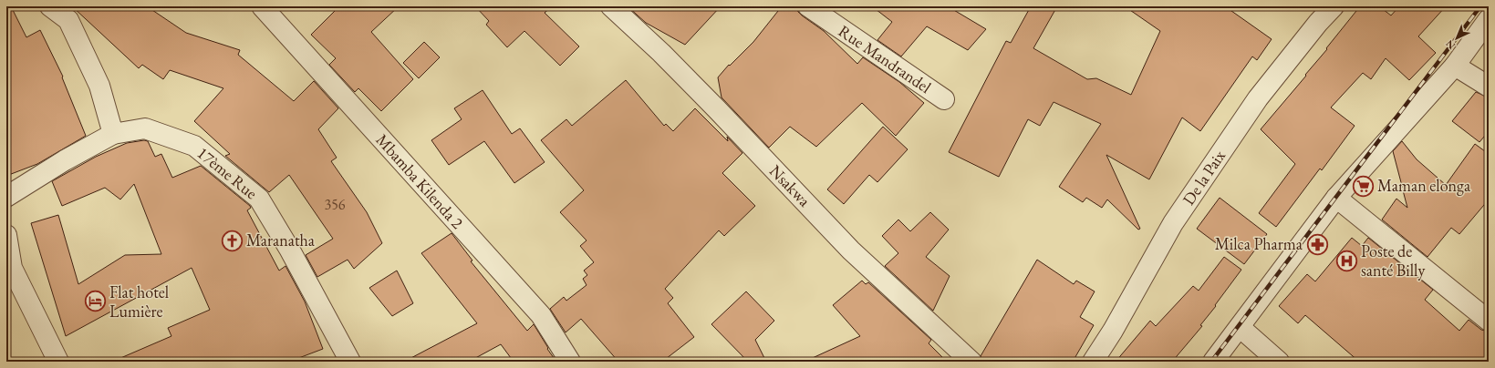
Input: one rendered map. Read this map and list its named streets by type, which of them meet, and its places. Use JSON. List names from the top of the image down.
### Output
{
  "streets": {
    "street": [
      "Rue Mandrandel",
      "17ème Rue",
      "De la Paix",
      "Mbamba Kilenda 2",
      "Nsakwa"
    ]
  },
  "places": {
    "supermarket": ["Maman elonga"],
    "church": ["Maranatha"],
    "pharmacy": ["Milca Pharma"],
    "hospital": ["Poste de santé Billy"],
    "hotel": ["Flat hotel Lumière"]
  },
  "house_numbers": ["356"],
  "north": "bottom left"
}
